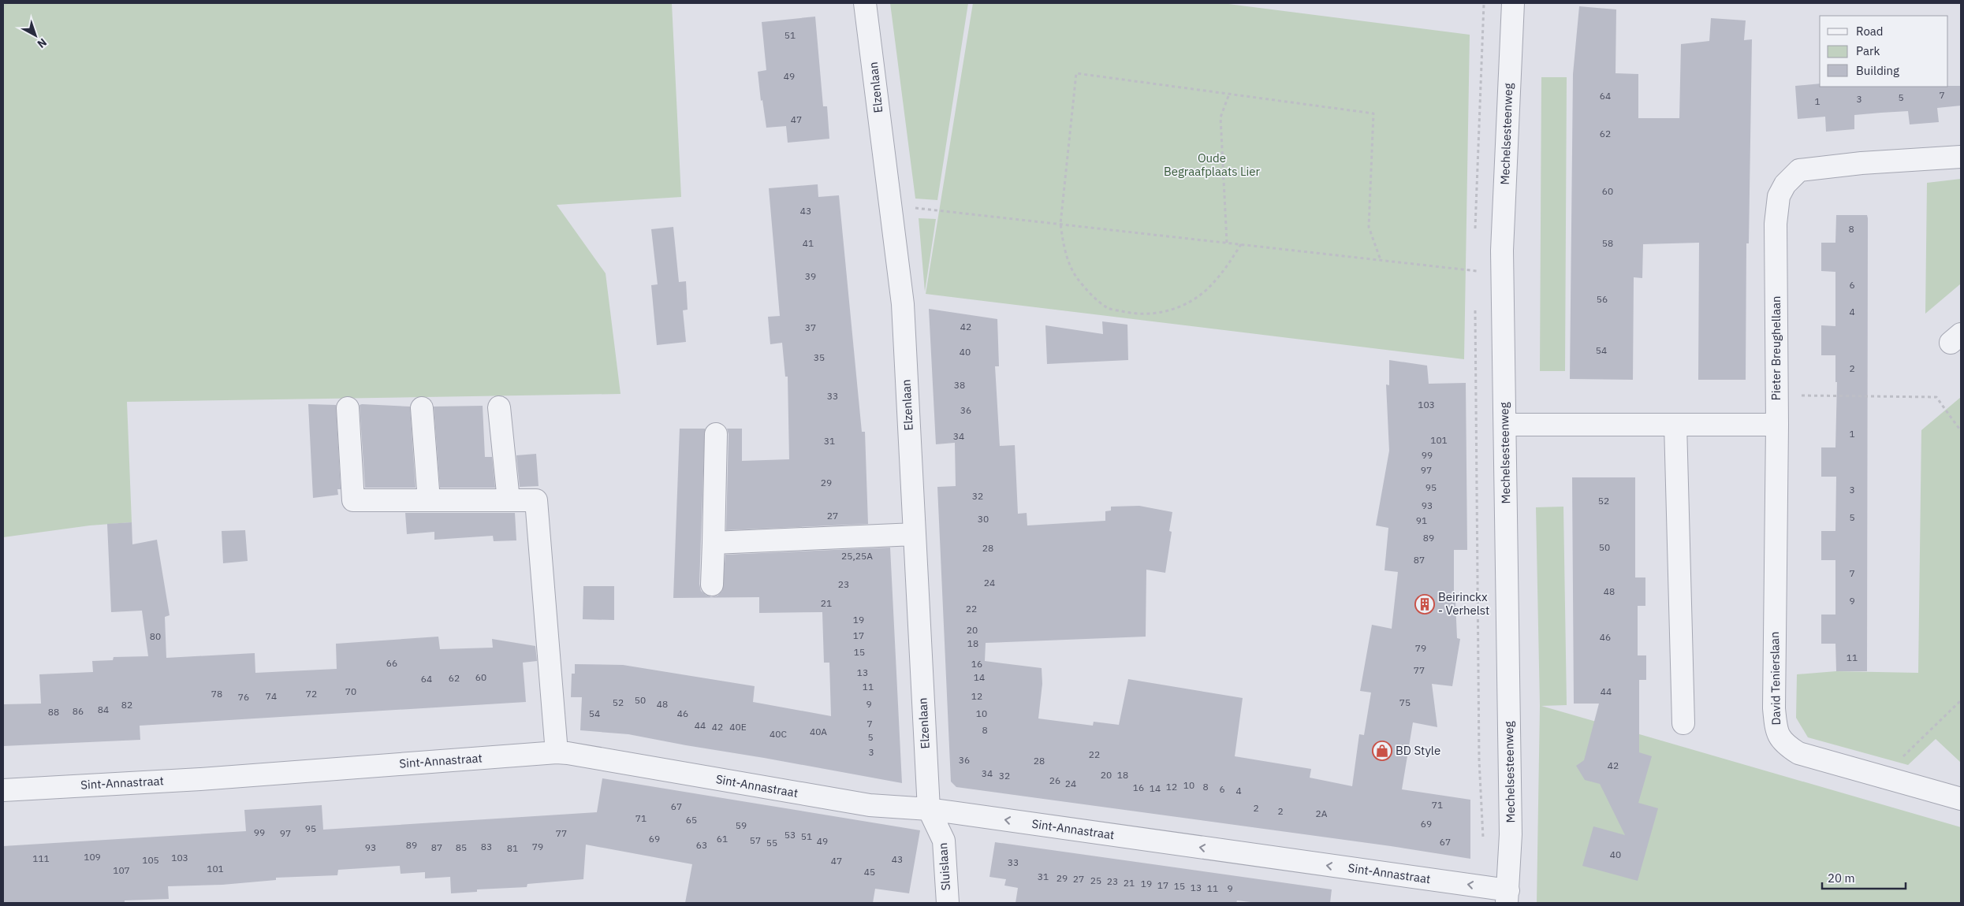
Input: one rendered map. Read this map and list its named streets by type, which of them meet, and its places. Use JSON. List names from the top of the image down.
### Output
{
  "streets": {
    "street": [
      "Elzenlaan",
      "Mechelsesteenweg",
      "Pieter Breughellaan",
      "David Tenierslaan",
      "Sint-Annastraat",
      "Sluislaan"
    ]
  },
  "crossings": [
    ["Elzenlaan", "Sint-Annastraat"],
    ["Elzenlaan", "Sluislaan"],
    ["Mechelsesteenweg", "Sint-Annastraat"],
    ["Pieter Breughellaan", "David Tenierslaan"],
    ["Sint-Annastraat", "Sluislaan"]
  ],
  "one_way": ["Sint-Annastraat"],
  "parks": ["Oude Begraafplaats Lier"],
  "places": {
    "building": ["Beirinckx - Verhelst"],
    "shop": ["BD Style"]
  },
  "house_numbers": [
    "51",
    "49",
    "7",
    "64",
    "5",
    "3",
    "1",
    "47",
    "62",
    "60",
    "43",
    "8",
    "41",
    "58",
    "39",
    "6",
    "56",
    "4",
    "42",
    "37",
    "54",
    "40",
    "35",
    "2",
    "38",
    "33",
    "103",
    "36",
    "1",
    "34",
    "101",
    "31",
    "99",
    "97",
    "29",
    "95",
    "3",
    "32",
    "52",
    "93",
    "27",
    "5",
    "30",
    "91",
    "89",
    "50",
    "28",
    "25,25A",
    "87",
    "7",
    "24",
    "23",
    "48",
    "9",
    "21",
    "22",
    "19",
    "20",
    "17",
    "80",
    "46",
    "18",
    "79",
    "15",
    "11",
    "66",
    "16",
    "77",
    "13",
    "60",
    "14",
    "62",
    "64",
    "11",
    "70",
    "44",
    "78",
    "72",
    "74",
    "12",
    "76",
    "50",
    "52",
    "75",
    "48",
    "9",
    "82",
    "84",
    "86",
    "88",
    "54",
    "46",
    "10",
    "7",
    "44",
    "42",
    "40E",
    "8",
    "40A",
    "40C",
    "5",
    "3",
    "22",
    "36",
    "28",
    "42",
    "34",
    "20",
    "18",
    "32",
    "26",
    "24",
    "10",
    "12",
    "8",
    "16",
    "14",
    "6",
    "4",
    "71",
    "67",
    "2",
    "2",
    "2A",
    "71",
    "65",
    "69",
    "59",
    "95",
    "99",
    "97",
    "77",
    "53",
    "51",
    "69",
    "61",
    "57",
    "49",
    "67",
    "55",
    "89",
    "63",
    "83",
    "79",
    "93",
    "87",
    "85",
    "81",
    "40",
    "109",
    "103",
    "111",
    "43",
    "105",
    "47",
    "33",
    "101",
    "107",
    "45",
    "31",
    "29",
    "27",
    "25",
    "23",
    "21",
    "19",
    "17",
    "15",
    "13",
    "11",
    "9"
  ],
  "legend": ["Road", "Park", "Building"],
  "scale_bar": "20 m",
  "north": "bottom right"
}
